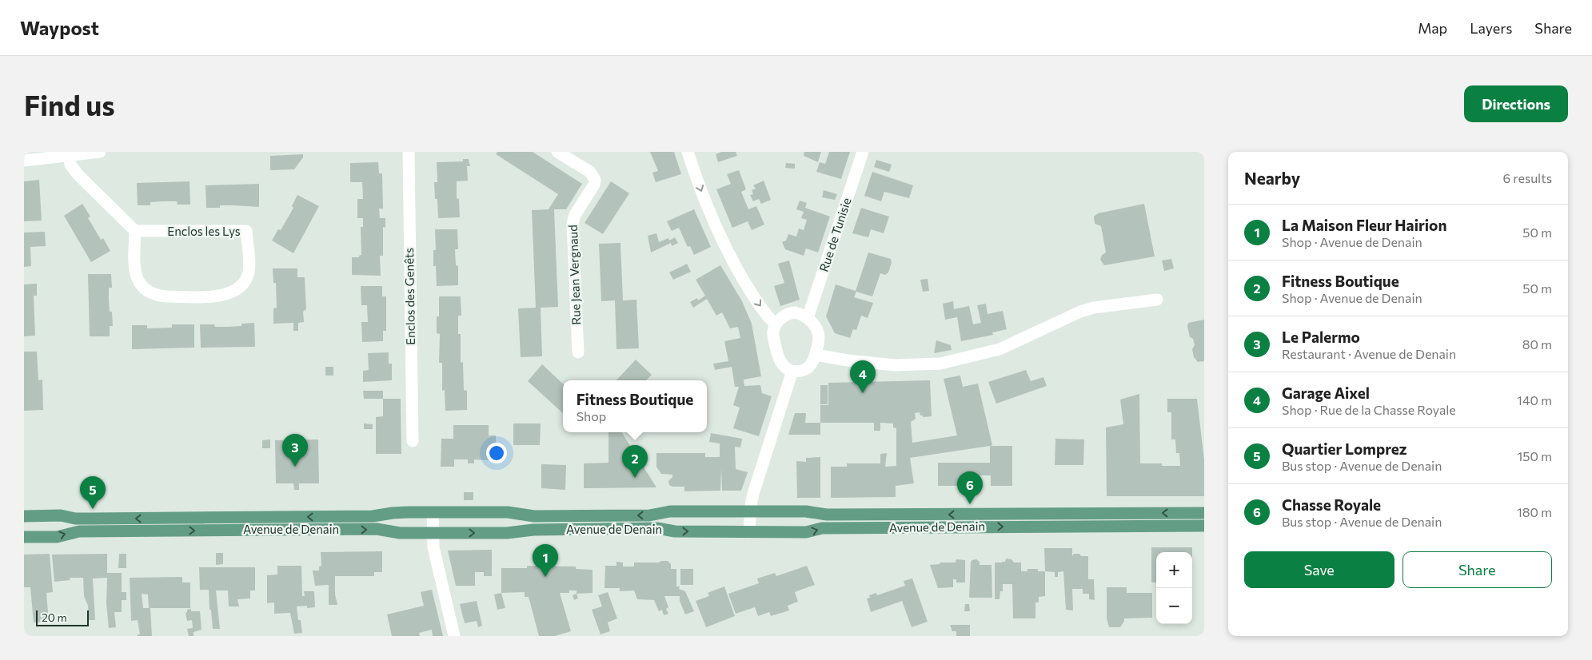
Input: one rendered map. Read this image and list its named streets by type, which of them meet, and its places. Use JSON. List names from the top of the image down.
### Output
{
  "streets": {
    "main road": ["Avenue de Denain"],
    "street": [
      "Enclos les Lys",
      "Rue de Tunisie",
      "Rue Jean Vergnaud",
      "Enclos des Genêts"
    ]
  },
  "scale_bar": "20 m",
  "page": {
    "header": "Waypost",
    "nav": ["Map", "Layers", "Share"],
    "buttons": [
      "Directions",
      ["Save", "Share"]
    ],
    "title": "Find us",
    "heading": ["Nearby", "6 results"],
    "list": [
      {
        "mark": "1",
        "name": "La Maison Fleur Hairion",
        "note": "Shop · Avenue de Denain",
        "value": "50 m"
      },
      {
        "mark": "2",
        "name": "Fitness Boutique",
        "note": "Shop · Avenue de Denain",
        "value": "50 m"
      },
      {
        "mark": "3",
        "name": "Le Palermo",
        "note": "Restaurant · Avenue de Denain",
        "value": "80 m"
      },
      {
        "mark": "4",
        "name": "Garage Aixel",
        "note": "Shop · Rue de la Chasse Royale",
        "value": "140 m"
      },
      {
        "mark": "5",
        "name": "Quartier Lomprez",
        "note": "Bus stop · Avenue de Denain",
        "value": "150 m"
      },
      {
        "mark": "6",
        "name": "Chasse Royale",
        "note": "Bus stop · Avenue de Denain",
        "value": "180 m"
      }
    ],
    "pins": [
      "4",
      "3",
      "2",
      "6",
      "5",
      "1"
    ],
    "popup": ["Fitness Boutique", "Shop"],
    "map_buttons": ["+", "−"],
    "scale": "20 m"
  }
}
